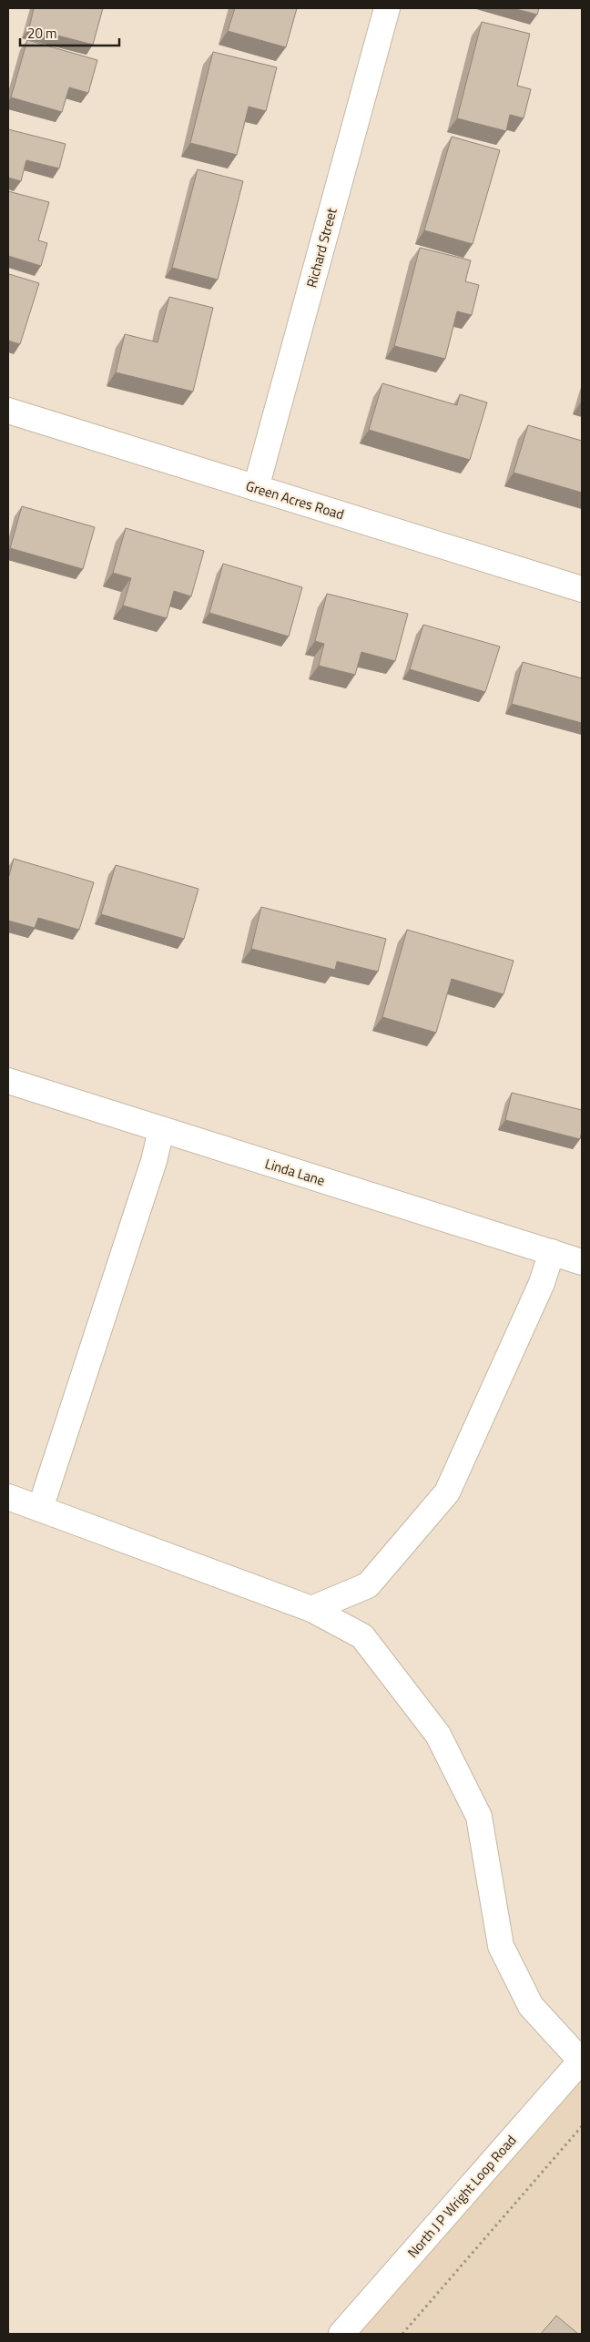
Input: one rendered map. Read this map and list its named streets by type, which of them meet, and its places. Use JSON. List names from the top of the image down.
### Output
{
  "streets": {
    "street": [
      "Richard Street",
      "Green Acres Road",
      "Linda Lane",
      "North J P Wright Loop Road"
    ]
  },
  "crossings": [
    ["Richard Street", "Green Acres Road"]
  ],
  "scale_bar": "20 m"
}
